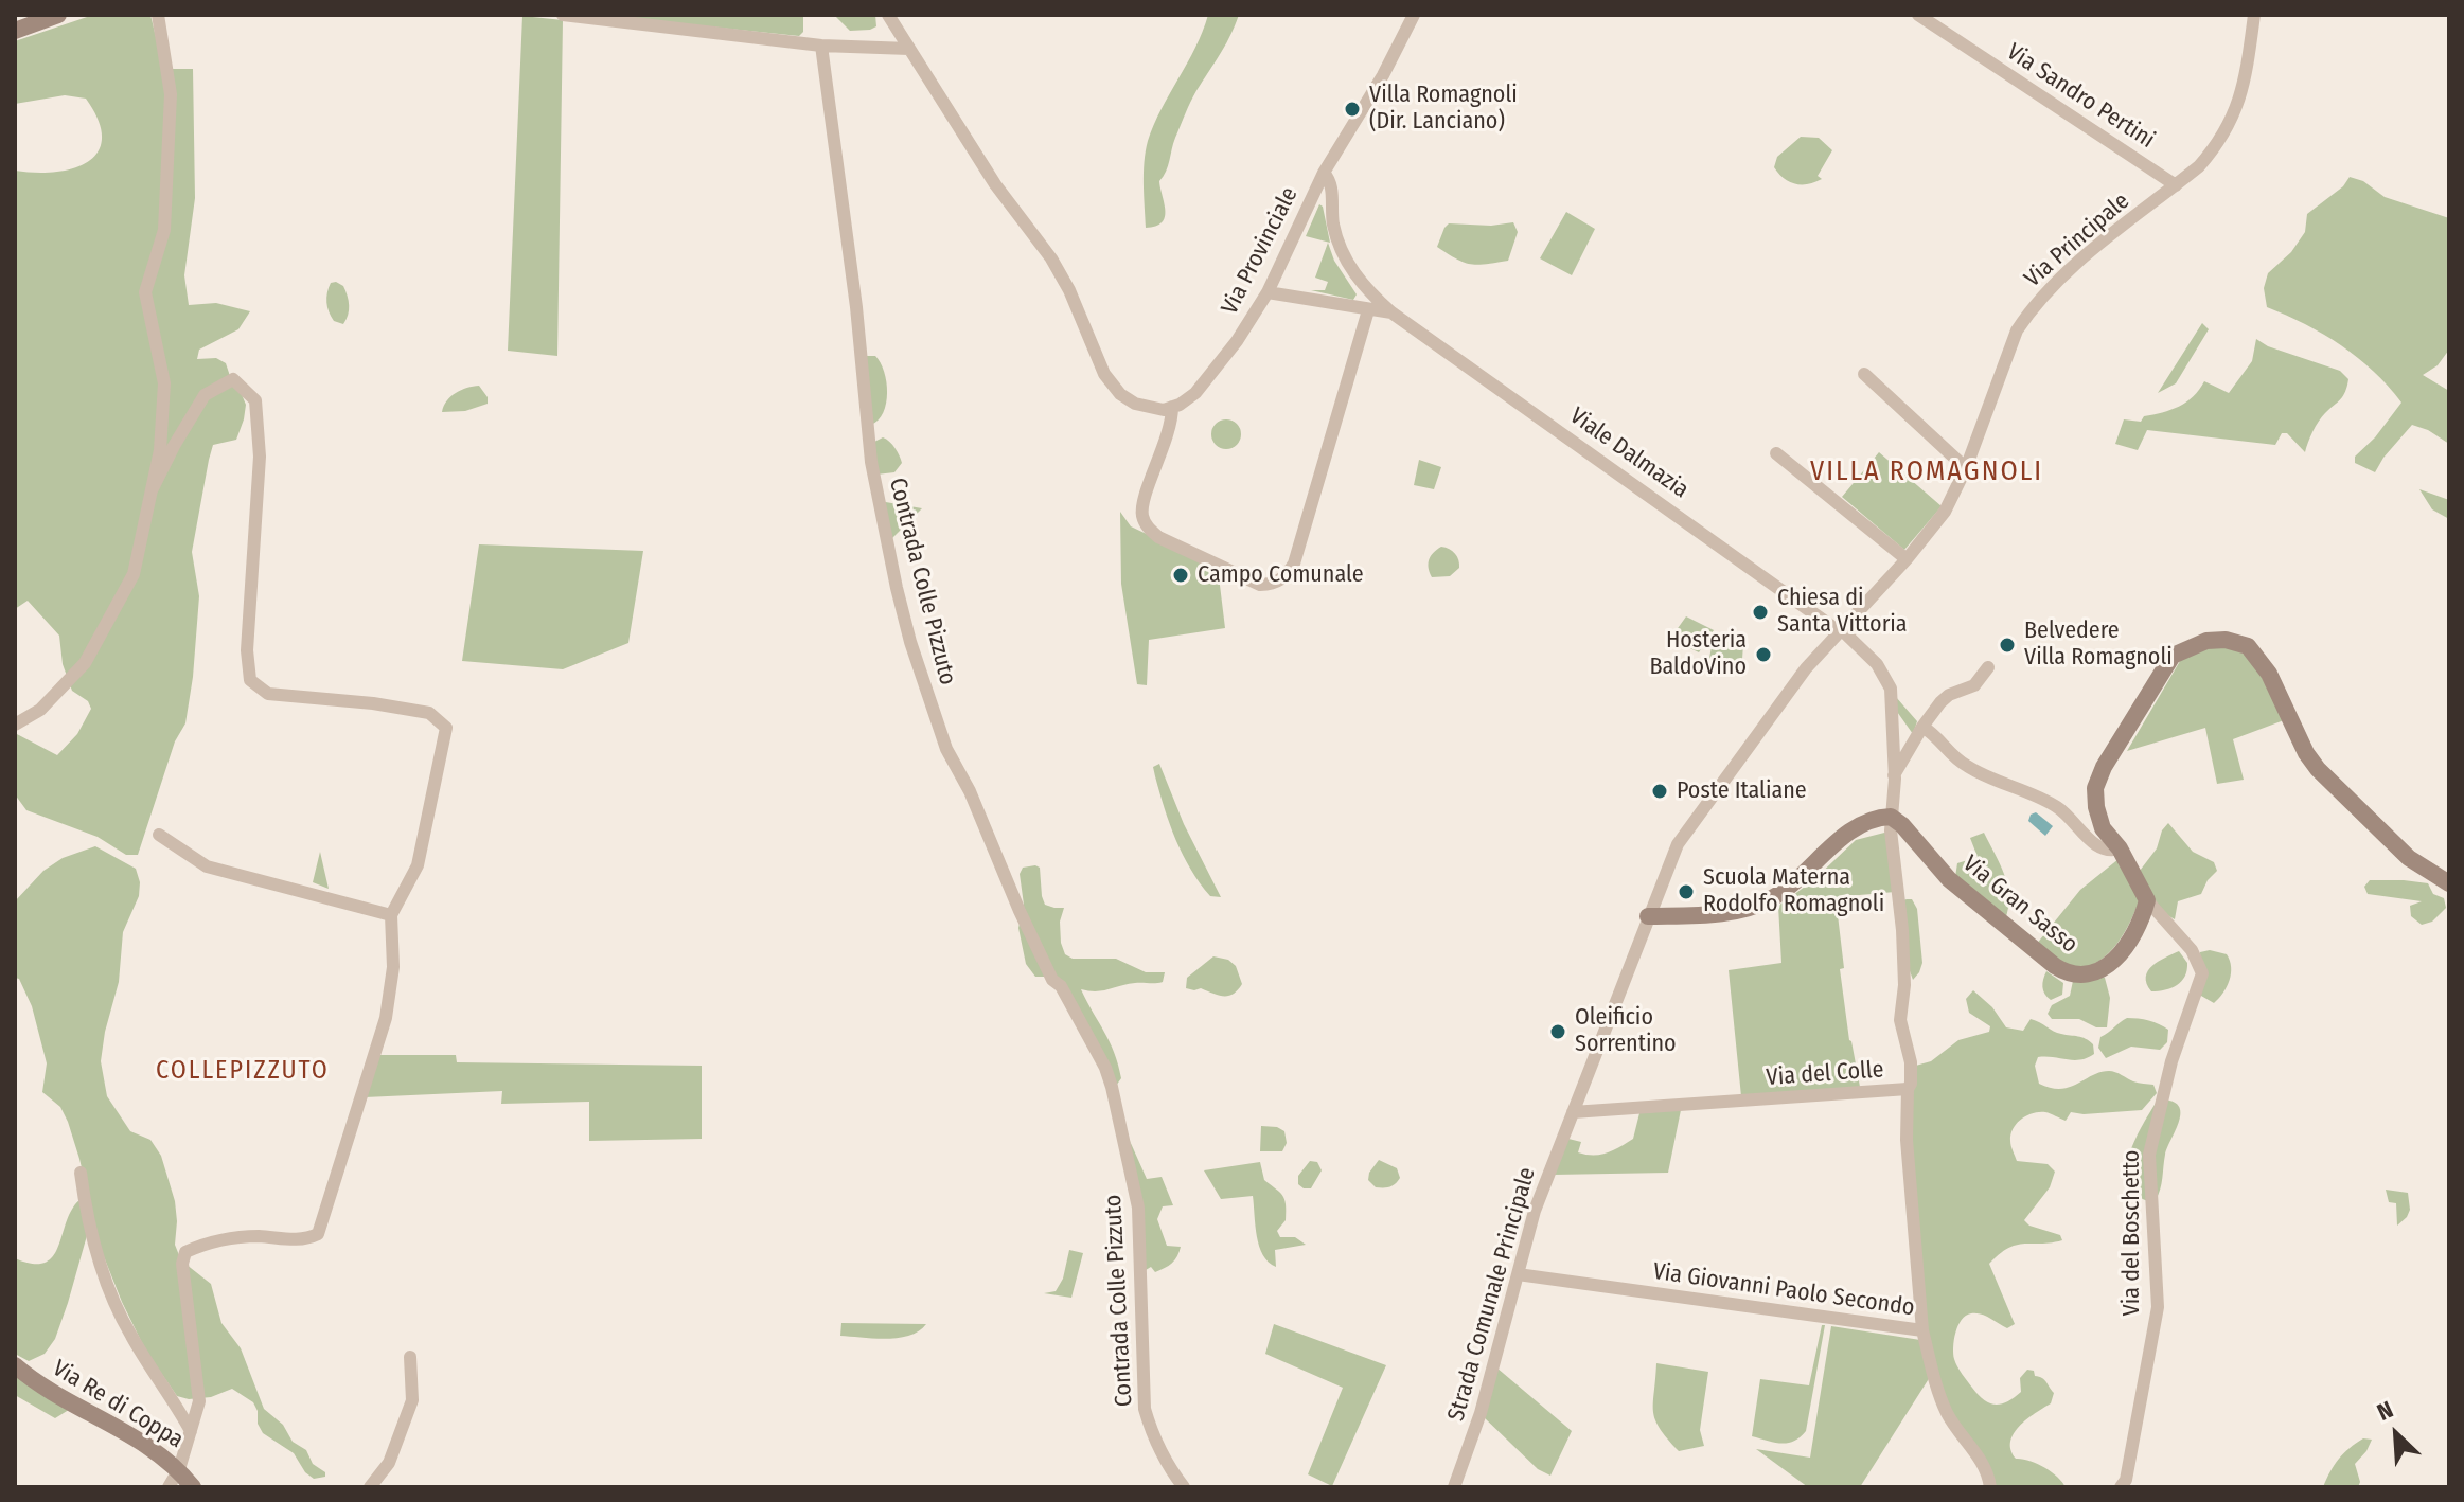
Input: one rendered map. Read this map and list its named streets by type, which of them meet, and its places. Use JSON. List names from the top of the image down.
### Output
{
  "streets": {
    "street": [
      "Via Sandro Pertini",
      "Via Principale",
      "Via Provinciale",
      "Viale Dalmazia",
      "Contrada Colle Pizzuto",
      "Via Gran Sasso",
      "Via del Colle",
      "Via del Boschetto",
      "Via Giovanni Paolo Secondo",
      "Strada Comunale Principale",
      "Via Re di Coppa"
    ]
  },
  "crossings": [
    ["Via Sandro Pertini", "Via Principale"],
    ["Via Principale", "Viale Dalmazia"],
    ["Via Principale", "Strada Comunale Principale"],
    ["Via Provinciale", "Viale Dalmazia"],
    ["Viale Dalmazia", "Via del Colle"],
    ["Viale Dalmazia", "Strada Comunale Principale"],
    ["Via Gran Sasso", "Via del Colle"],
    ["Via Gran Sasso", "Via del Boschetto"],
    ["Via del Colle", "Strada Comunale Principale"],
    ["Via Giovanni Paolo Secondo", "Strada Comunale Principale"]
  ],
  "districts": ["VILLA ROMAGNOLI", "COLLEPIZZUTO"],
  "places": [
    "Villa Romagnoli (Dir. Lanciano)",
    "Campo Comunale",
    "Chiesa di Santa Vittoria",
    "Belvedere Villa Romagnoli",
    "Hosteria BaldoVino",
    "Poste Italiane",
    "Scuola Materna Rodolfo Romagnoli",
    "Oleificio Sorrentino"
  ],
  "north": "top left"
}
